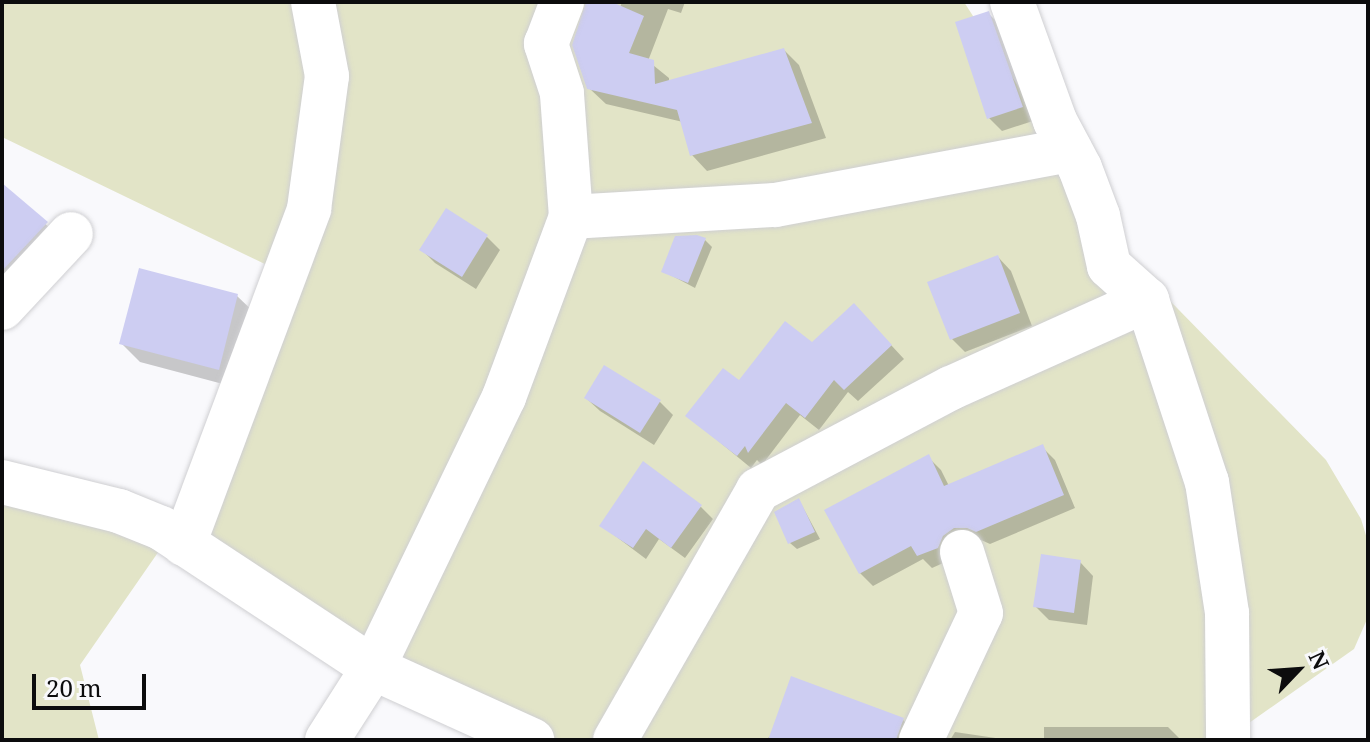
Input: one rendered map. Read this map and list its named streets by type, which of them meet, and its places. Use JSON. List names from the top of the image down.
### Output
{
  "scale_bar": "20 m",
  "north": "top right"
}
